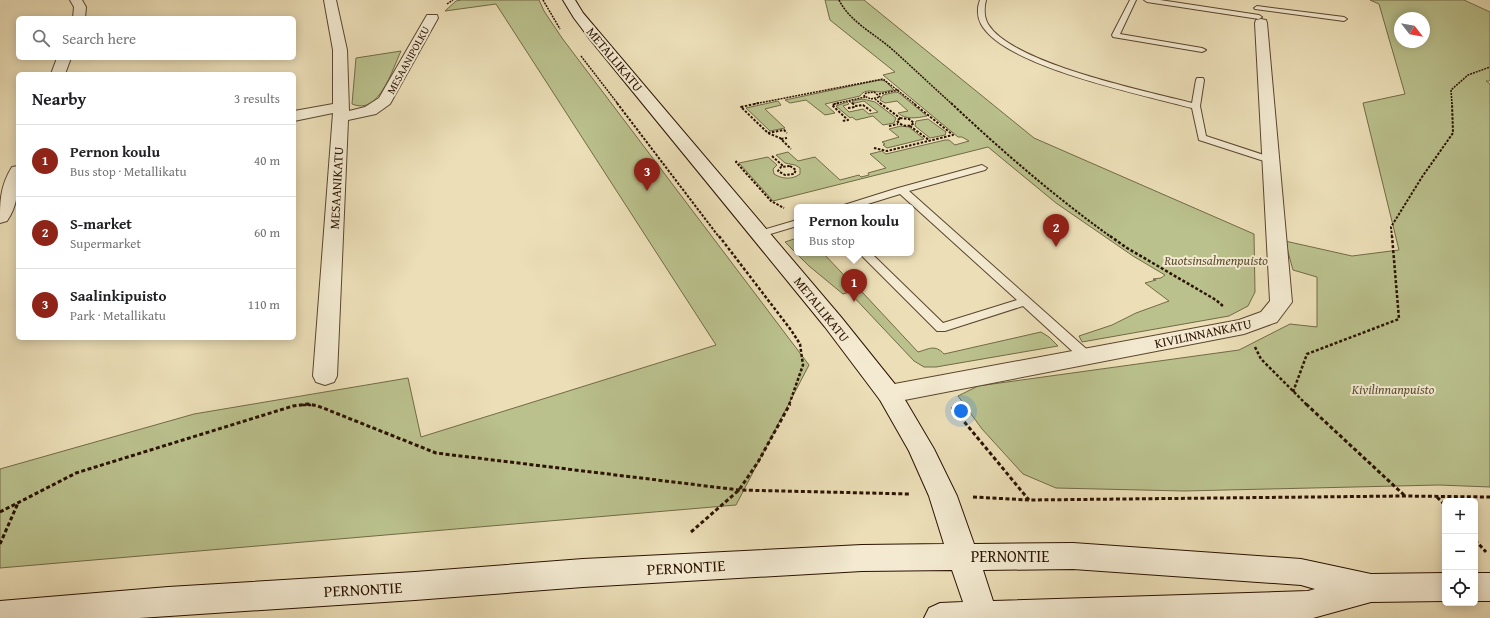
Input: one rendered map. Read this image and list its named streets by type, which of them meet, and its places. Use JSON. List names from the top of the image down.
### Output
{
  "streets": {
    "street": [
      "METALLIKATU",
      "MESAANIPOLKU",
      "MESAANIKATU",
      "KIVILINNANKATU",
      "PERNONTIE"
    ]
  },
  "crossings": [
    ["METALLIKATU", "KIVILINNANKATU"],
    ["METALLIKATU", "PERNONTIE"],
    ["MESAANIPOLKU", "MESAANIKATU"]
  ],
  "parks": ["Ruotsinsalmenpuisto", "Kivilinnanpuisto"],
  "north": "bottom right",
  "page": {
    "search": "Search here",
    "heading": ["Nearby", "3 results"],
    "list": [
      {
        "mark": "1",
        "name": "Pernon koulu",
        "note": "Bus stop · Metallikatu",
        "value": "40 m"
      },
      {
        "mark": "2",
        "name": "S-market",
        "note": "Supermarket",
        "value": "60 m"
      },
      {
        "mark": "3",
        "name": "Saalinkipuisto",
        "note": "Park · Metallikatu",
        "value": "110 m"
      }
    ],
    "pins": ["3", "2", "1"],
    "popup": ["Pernon koulu", "Bus stop"],
    "map_buttons": ["+", "−"]
  }
}
